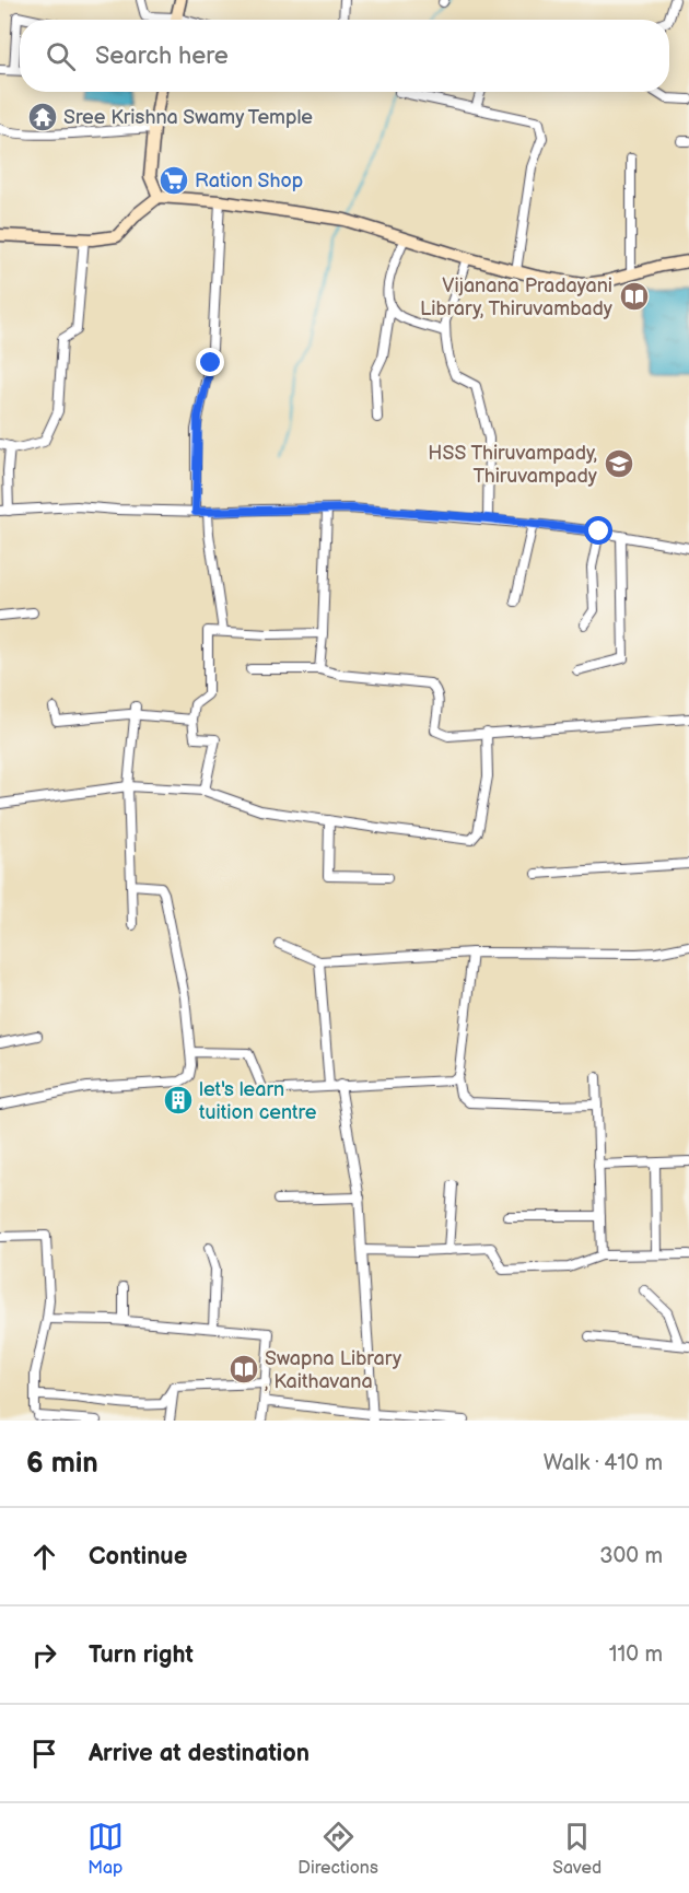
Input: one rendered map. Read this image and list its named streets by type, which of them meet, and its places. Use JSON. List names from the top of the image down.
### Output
{
  "places": {
    "temple": ["Sree Krishna Swamy Temple"],
    "supermarket": ["Ration Shop"],
    "library": ["Vijanana Pradayani Library, Thiruvambady", "Swapna Library , Kaithavana"],
    "school or university": ["HSS Thiruvampady, Thiruvampady"],
    "building": ["let's learn tuition centre"]
  },
  "page": {
    "search": "Search here",
    "heading": ["6 min", "Walk · 410 m"],
    "list": [
      ["Continue", "300 m"],
      ["Turn right", "110 m"],
      "Arrive at destination"
    ],
    "nav": ["Map", "Directions", "Saved"]
  }
}
